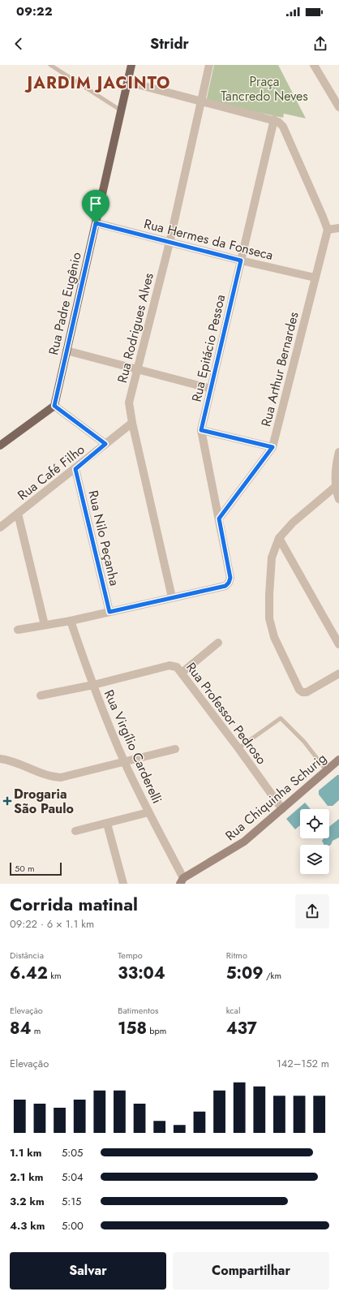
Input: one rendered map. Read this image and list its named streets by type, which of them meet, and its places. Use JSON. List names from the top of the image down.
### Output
{
  "streets": {
    "main road": ["Rua Padre Eugênio"],
    "street": [
      "Rua Hermes da Fonseca",
      "Rua Rodrigues Alves",
      "Rua Epitácio Pessoa",
      "Rua Arthur Bernardes",
      "Rua Café Filho",
      "Rua Nilo Peçanha",
      "Rua Professor Pedroso",
      "Rua Virgílio Carderelli",
      "Rua Chiquinha Schurig"
    ]
  },
  "crossings": [
    ["Rua Hermes da Fonseca", "Rua Padre Eugênio"],
    ["Rua Hermes da Fonseca", "Rua Rodrigues Alves"],
    ["Rua Hermes da Fonseca", "Rua Epitácio Pessoa"],
    ["Rua Hermes da Fonseca", "Rua Arthur Bernardes"],
    ["Rua Rodrigues Alves", "Rua Epitácio Pessoa"],
    ["Rua Rodrigues Alves", "Rua Café Filho"],
    ["Rua Epitácio Pessoa", "Rua Arthur Bernardes"],
    ["Rua Café Filho", "Rua Nilo Peçanha"],
    ["Rua Professor Pedroso", "Rua Virgílio Carderelli"],
    ["Rua Professor Pedroso", "Rua Chiquinha Schurig"],
    ["Rua Virgílio Carderelli", "Rua Chiquinha Schurig"]
  ],
  "districts": ["JARDIM JACINTO"],
  "parks": ["Praça Tancredo Neves"],
  "places": {
    "health": ["Drogaria São Paulo"]
  },
  "scale_bar": "50 m",
  "page": {
    "status": "09:22",
    "header": "Stridr",
    "scale": "50 m",
    "heading": ["Corrida matinal", "09:22 · 6 × 1.1 km"],
    "stats": [
      ["Distância", "6.42 km"],
      ["Tempo", "33:04"],
      ["Ritmo", "5:09 /km"],
      ["Elevação", "84 m"],
      ["Batimentos", "158 bpm"],
      ["kcal", "437"]
    ],
    "chart": ["Elevação", "142–152 m"],
    "list": [
      {
        "name": "1.1 km",
        "note": "5:05"
      },
      {
        "name": "2.1 km",
        "note": "5:04"
      },
      {
        "name": "3.2 km",
        "note": "5:15"
      },
      {
        "name": "4.3 km",
        "note": "5:00"
      }
    ],
    "buttons": ["Salvar", "Compartilhar"]
  }
}
